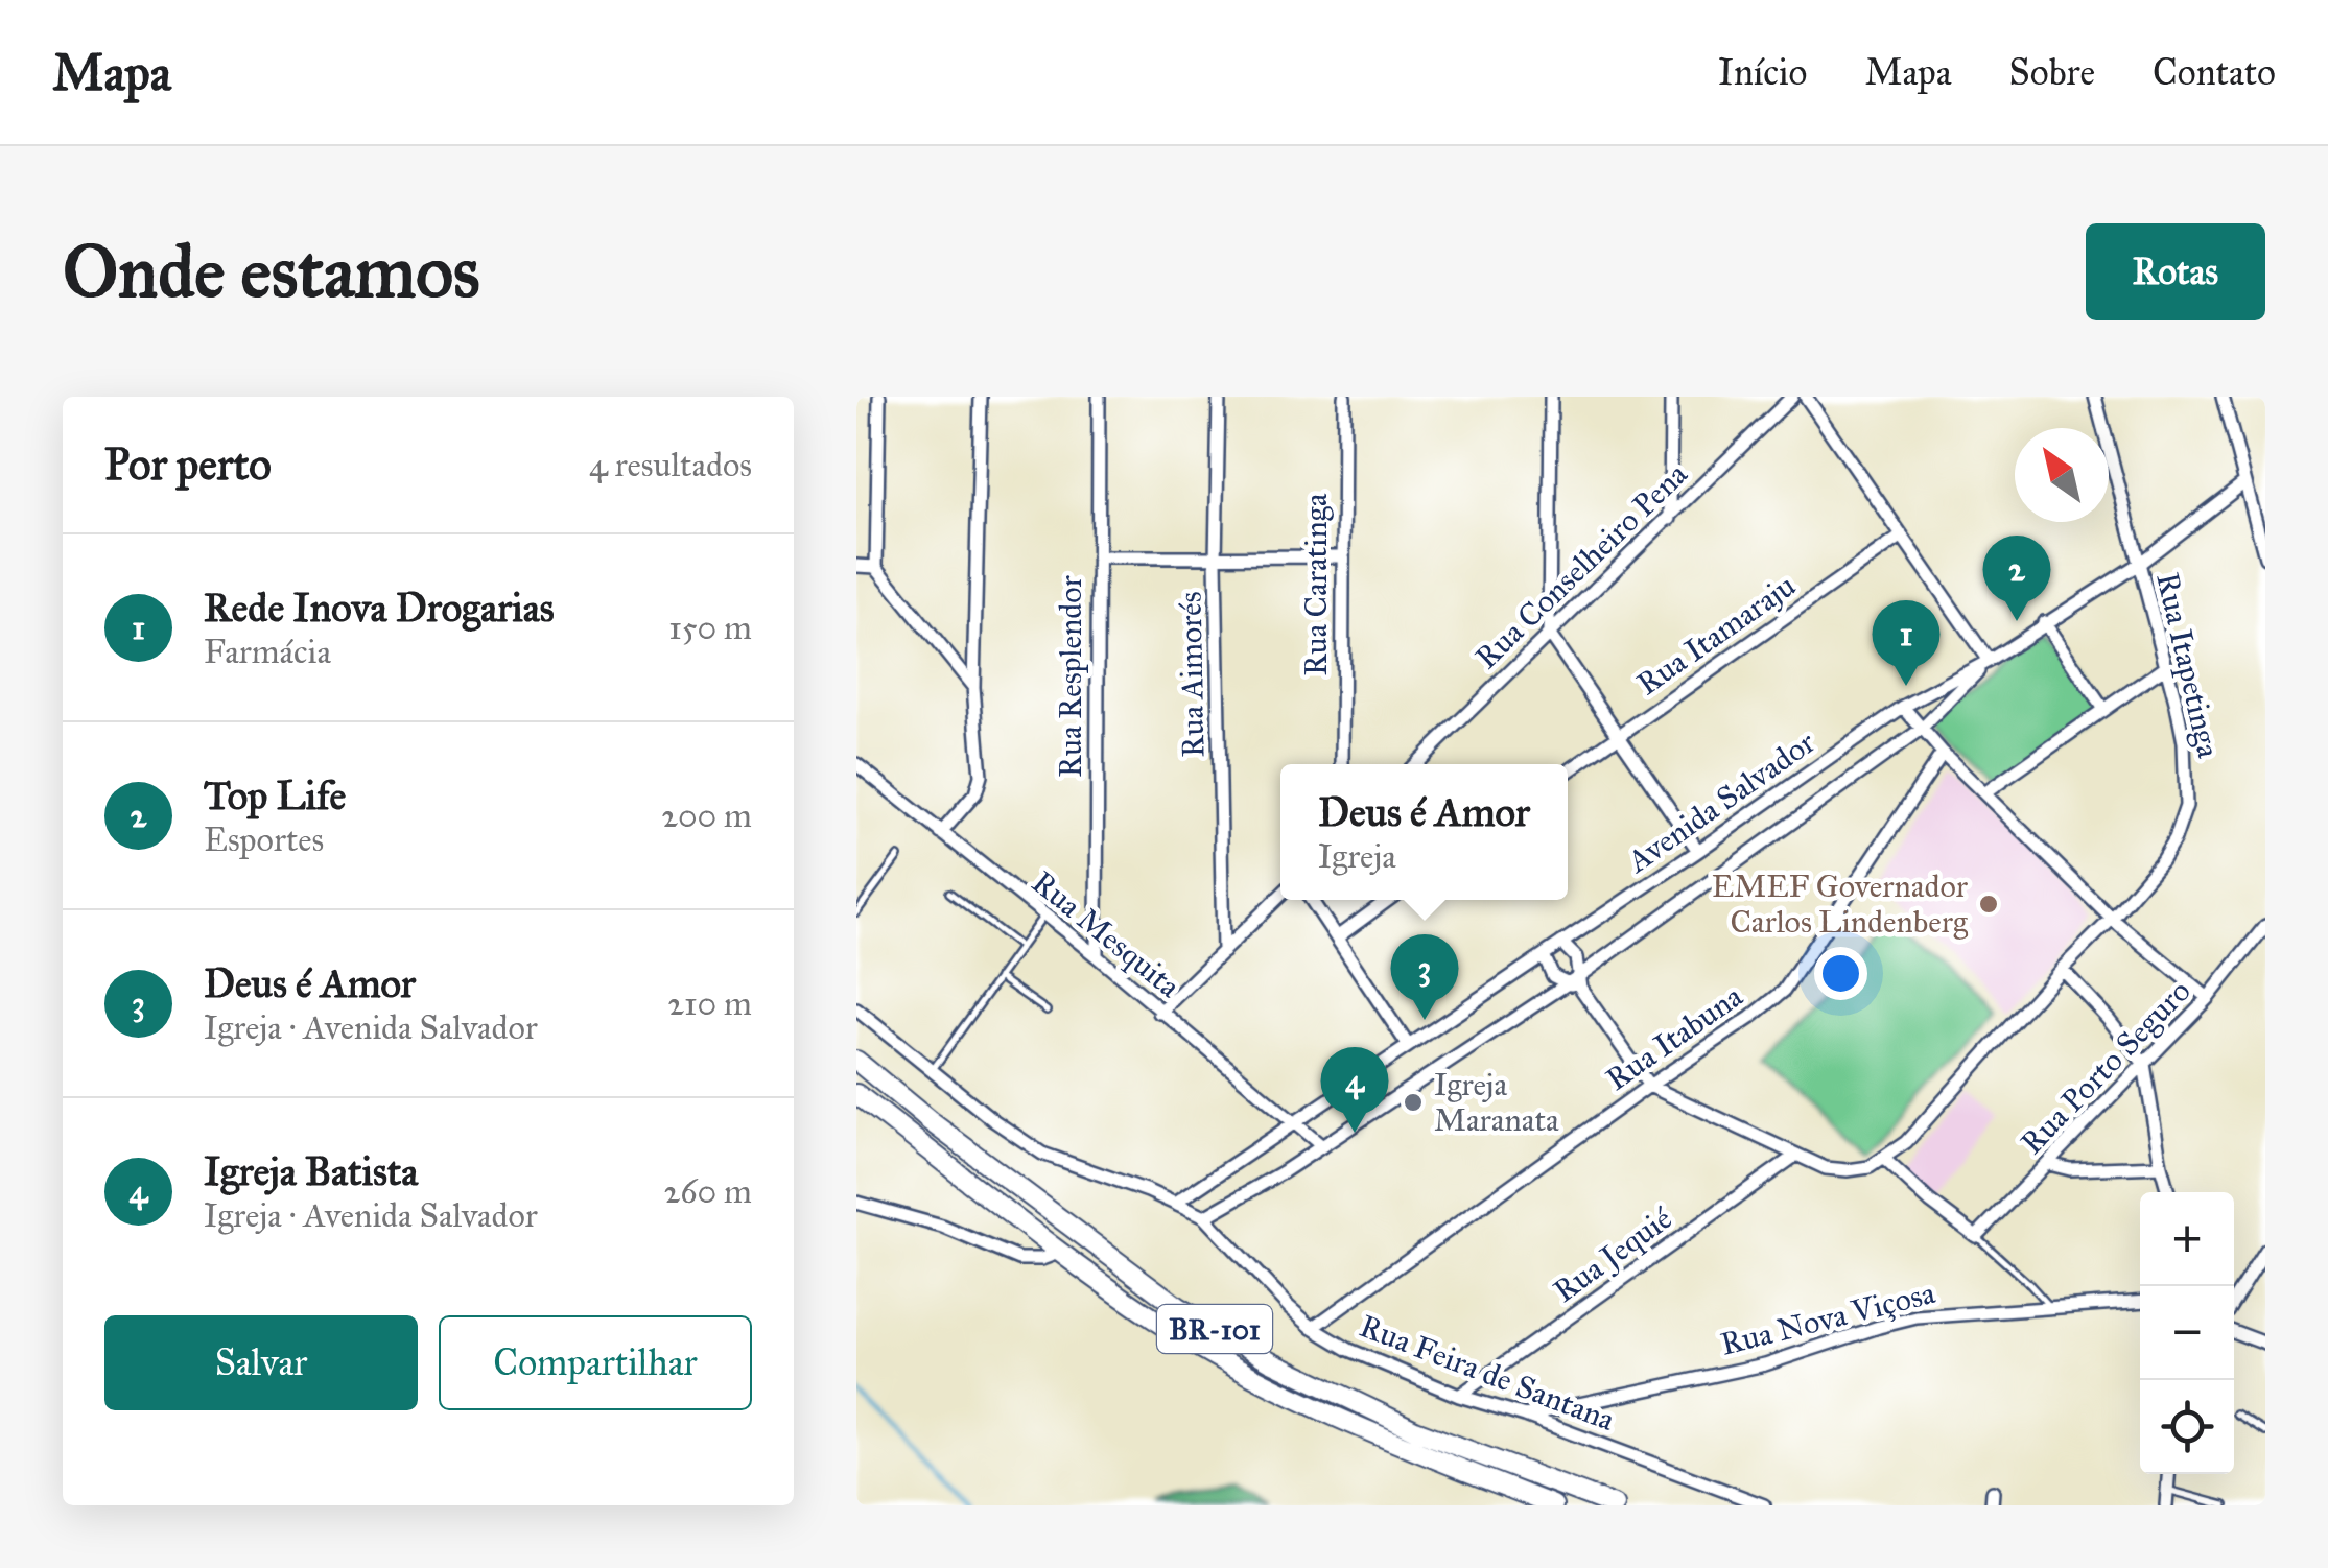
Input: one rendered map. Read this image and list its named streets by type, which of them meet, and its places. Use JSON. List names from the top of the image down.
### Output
{
  "streets": {
    "main road": ["BR-101"],
    "street": [
      "Rua Conselheiro Pena",
      "Rua Caratinga",
      "Rua Itamaraju",
      "Rua Itapetinga",
      "Rua Aimorés",
      "Rua Resplendor",
      "Avenida Salvador",
      "Rua Mesquita",
      "Rua Itabuna",
      "Rua Porto Seguro",
      "Rua Jequié",
      "Rua Nova Viçosa",
      "Rua Feira de Santana"
    ]
  },
  "crossings": [
    ["Rua Itapetinga", "Avenida Salvador"],
    ["Rua Resplendor", "Rua Mesquita"],
    ["Avenida Salvador", "Rua Mesquita"],
    ["Avenida Salvador", "Rua Feira de Santana"],
    ["Rua Itabuna", "Rua Feira de Santana"],
    ["Rua Jequié", "Rua Feira de Santana"],
    ["Rua Nova Viçosa", "Rua Feira de Santana"]
  ],
  "places": ["EMEF Governador Carlos Lindenberg", "Igreja Maranata"],
  "north": "top left",
  "page": {
    "header": "Mapa",
    "nav": [
      "Início",
      "Mapa",
      "Sobre",
      "Contato"
    ],
    "buttons": [
      "Rotas",
      ["Salvar", "Compartilhar"]
    ],
    "title": "Onde estamos",
    "heading": ["Por perto", "4 resultados"],
    "list": [
      {
        "mark": "1",
        "name": "Rede Inova Drogarias",
        "note": "Farmácia",
        "value": "150 m"
      },
      {
        "mark": "2",
        "name": "Top Life",
        "note": "Esportes",
        "value": "200 m"
      },
      {
        "mark": "3",
        "name": "Deus é Amor",
        "note": "Igreja · Avenida Salvador",
        "value": "210 m"
      },
      {
        "mark": "4",
        "name": "Igreja Batista",
        "note": "Igreja · Avenida Salvador",
        "value": "260 m"
      }
    ],
    "pins": [
      "2",
      "1",
      "3",
      "4"
    ],
    "popup": ["Deus é Amor", "Igreja"],
    "map_buttons": ["+", "−"]
  }
}
